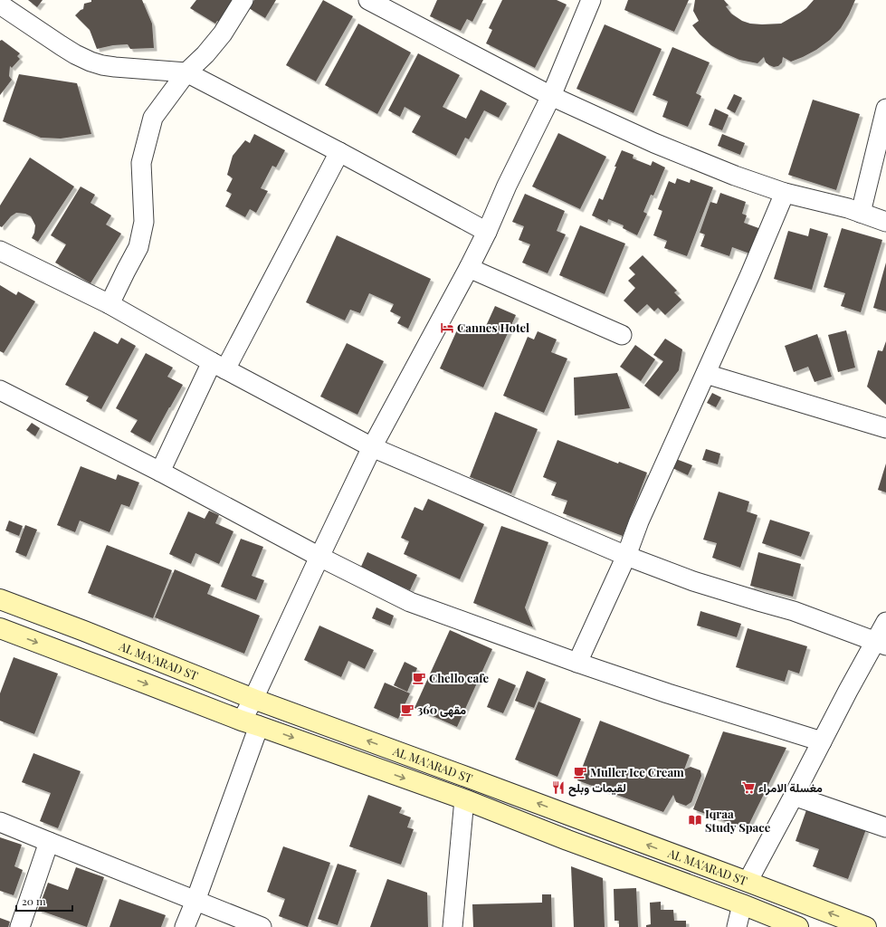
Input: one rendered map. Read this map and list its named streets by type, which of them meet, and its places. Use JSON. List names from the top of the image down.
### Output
{
  "streets": {
    "main road": ["AL MA'ARAD ST"]
  },
  "places": {
    "hotel": ["Cannes Hotel"],
    "cafe": ["Chello cafe", "مقهى 360", "Muller Ice Cream"],
    "restaurant": ["لقيمات وبلح"],
    "supermarket": ["مغسلة الامراء"],
    "library": ["Iqraa Study Space"]
  },
  "scale_bar": "20 m"
}
